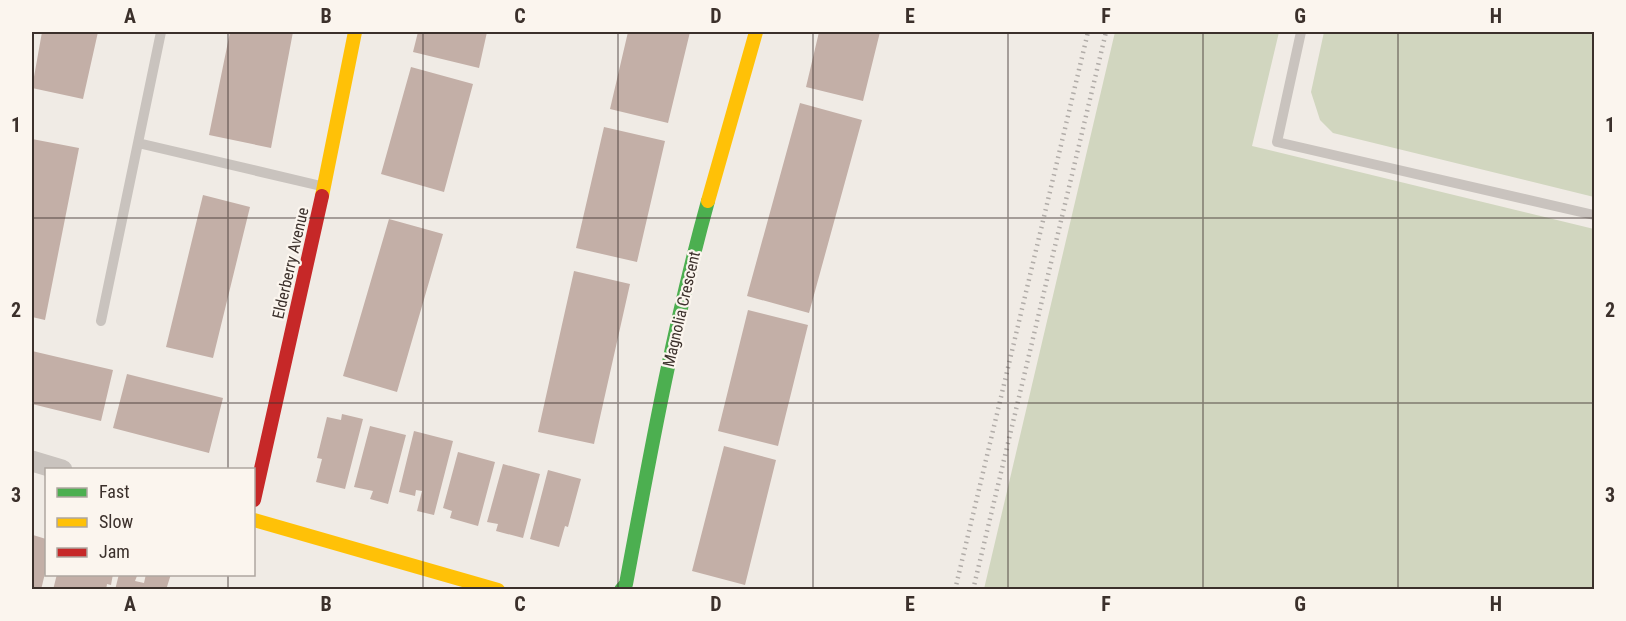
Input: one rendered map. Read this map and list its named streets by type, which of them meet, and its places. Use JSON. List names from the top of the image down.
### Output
{
  "streets": {
    "street": ["Elderberry Avenue", "Magnolia Crescent"]
  },
  "legend": ["Fast", "Slow", "Jam"],
  "grid": {
    "columns": [
      "A",
      "B",
      "C",
      "D",
      "E",
      "F",
      "G",
      "H"
    ],
    "rows": ["1", "2", "3"]
  }
}
